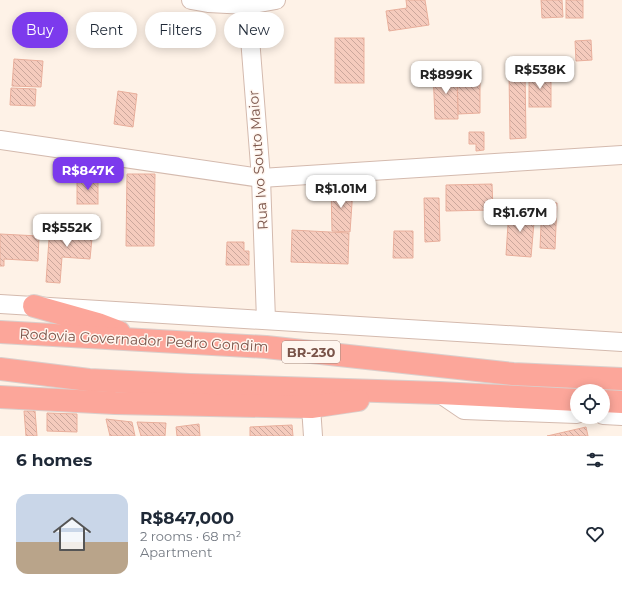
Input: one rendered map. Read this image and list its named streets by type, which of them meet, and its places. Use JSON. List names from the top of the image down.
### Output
{
  "streets": {
    "highway": ["Rodovia Governador Pedro Gondim", "BR-230"],
    "street": ["Rua Ivo Souto Maior"]
  },
  "page": {
    "chip": [
      "Buy",
      "Rent",
      "Filters",
      "New"
    ],
    "price": [
      "R$538K",
      "R$899K",
      "R$847K",
      "R$1.01M",
      "R$1.67M",
      "R$552K"
    ],
    "heading": "6 homes",
    "list": [
      {
        "name": "R$847,000",
        "note": "2 rooms · 68 m² · Apartment"
      }
    ]
  }
}
